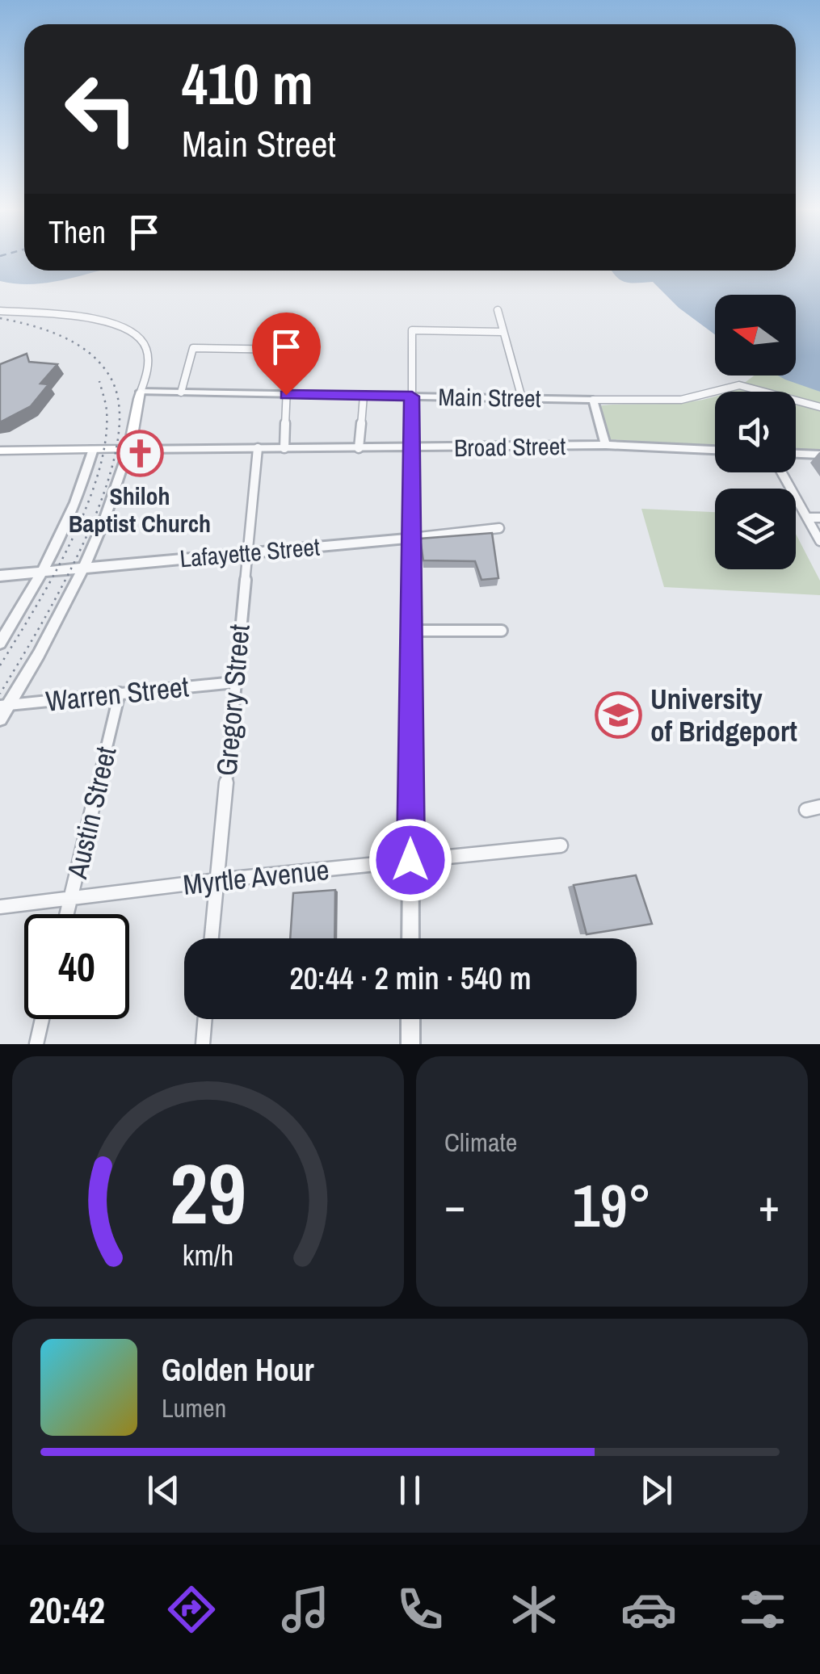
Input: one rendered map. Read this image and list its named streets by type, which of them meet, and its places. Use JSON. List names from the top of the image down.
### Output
{
  "streets": {
    "main road": ["Broad Street"],
    "street": [
      "Main Street",
      "Lafayette Street",
      "Warren Street",
      "Gregory Street",
      "Austin Street",
      "Myrtle Avenue"
    ]
  },
  "crossings": [
    ["Broad Street", "Gregory Street"],
    ["Lafayette Street", "Gregory Street"],
    ["Warren Street", "Gregory Street"],
    ["Warren Street", "Austin Street"],
    ["Gregory Street", "Myrtle Avenue"],
    ["Austin Street", "Myrtle Avenue"]
  ],
  "places": {
    "church": ["Shiloh Baptist Church"],
    "school or university": ["University of Bridgeport"]
  },
  "north": "left",
  "page": {
    "turn": ["410 m", "Main Street"],
    "then": "Then",
    "limit": "40",
    "trip": "20:44 · 2 min · 540 m",
    "tile": "Climate",
    "heat": ["−", "19°", "+"],
    "song": ["Golden Hour", "Lumen"],
    "tabs": "20:42",
    "gauge": ["29", "km/h"]
  }
}
